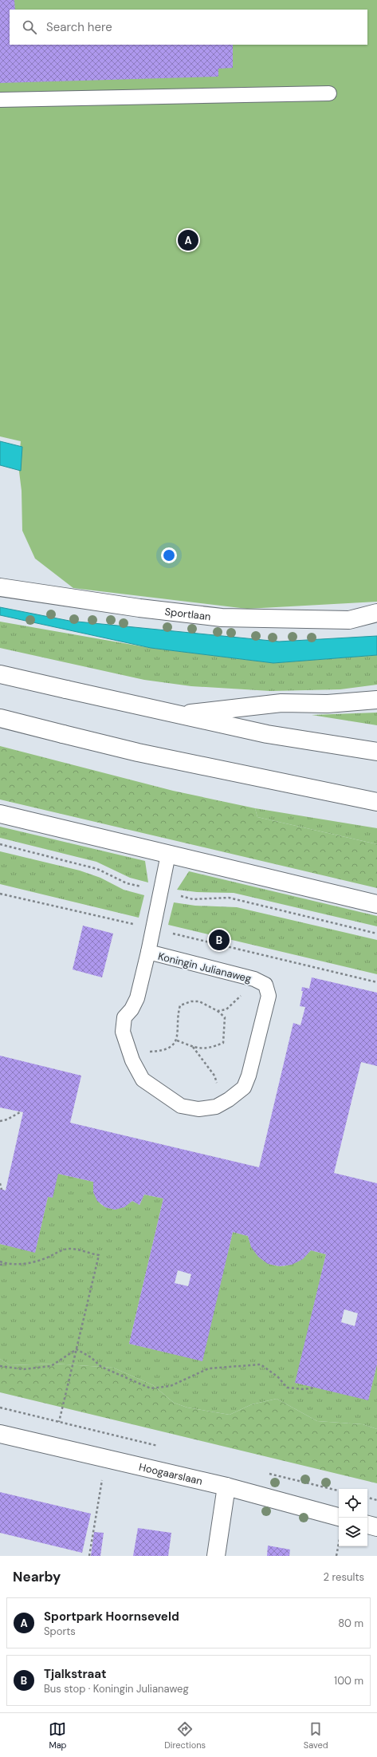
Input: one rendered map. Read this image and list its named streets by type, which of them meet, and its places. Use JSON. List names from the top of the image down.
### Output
{
  "streets": {
    "main road": ["Sportlaan", "Hoogaarslaan"],
    "lane": ["Koningin Julianaweg"]
  },
  "page": {
    "search": "Search here",
    "pins": ["A", "B"],
    "heading": ["Nearby", "2 results"],
    "list": [
      {
        "mark": "A",
        "name": "Sportpark Hoornseveld",
        "note": "Sports",
        "value": "80 m"
      },
      {
        "mark": "B",
        "name": "Tjalkstraat",
        "note": "Bus stop · Koningin Julianaweg",
        "value": "100 m"
      }
    ],
    "nav": ["Map", "Directions", "Saved"]
  }
}
